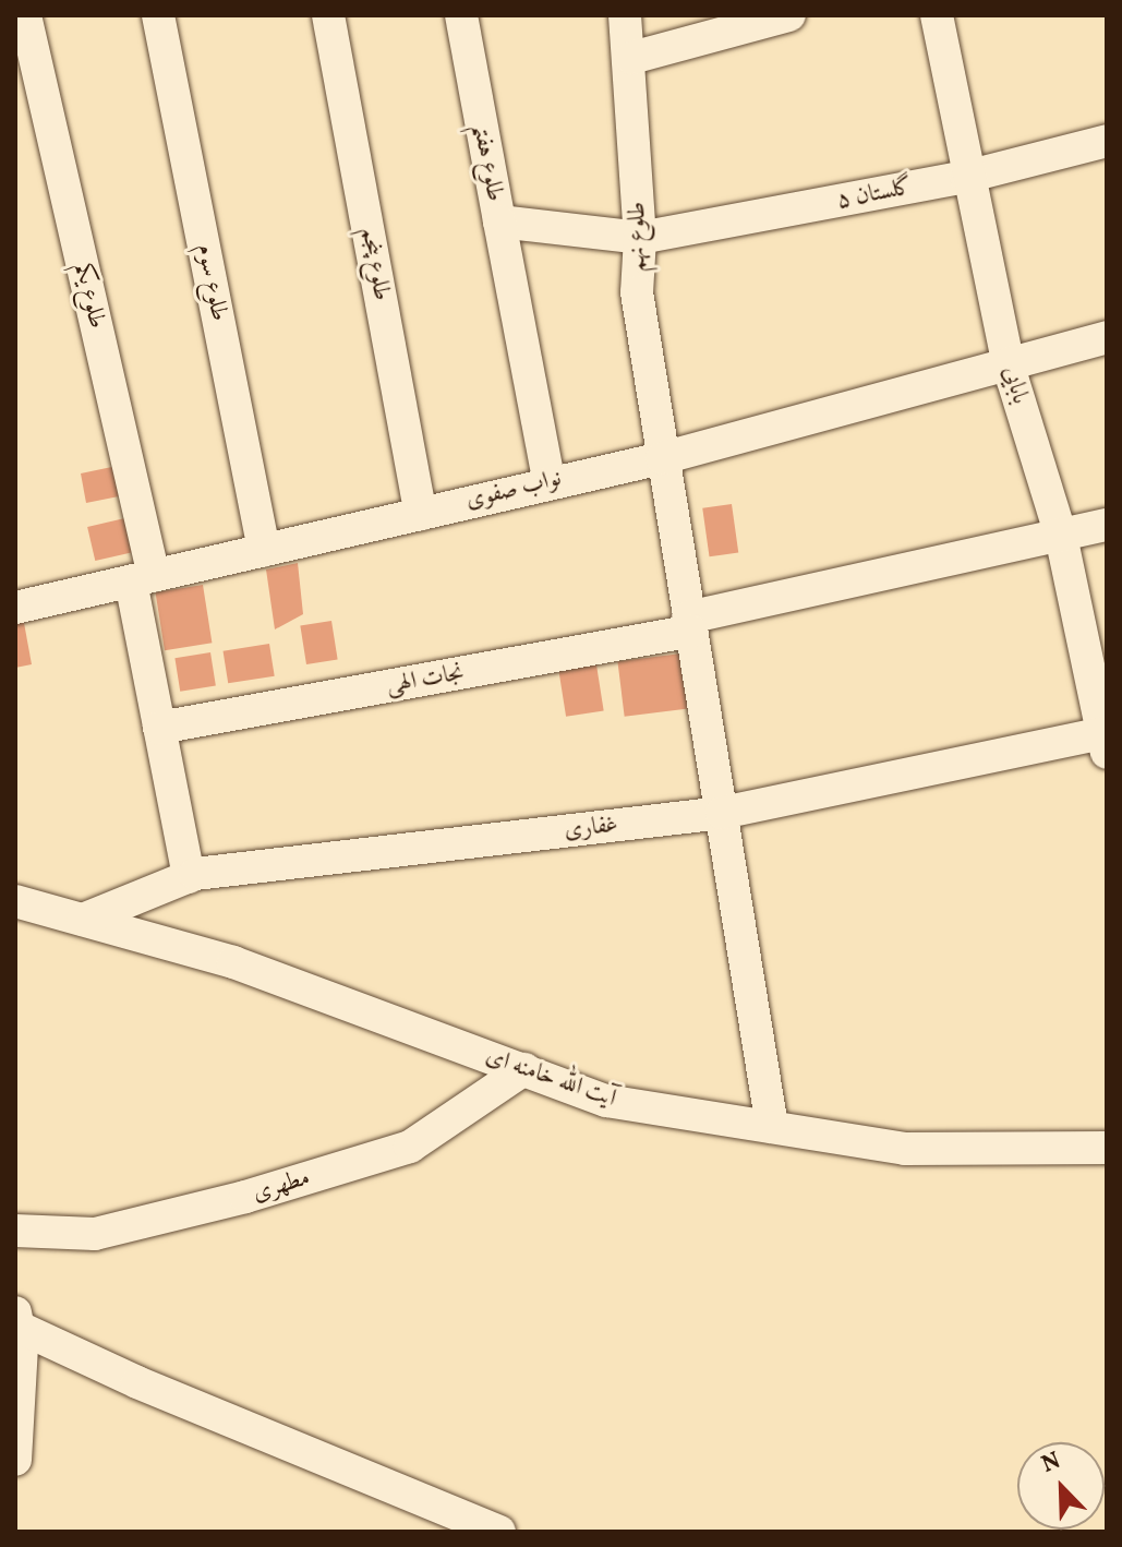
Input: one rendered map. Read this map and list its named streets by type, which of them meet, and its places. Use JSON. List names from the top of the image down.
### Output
{
  "streets": {
    "street": [
      "طلوع هفتم",
      "گلستان ۵",
      "طلوع نهم",
      "طلوع پنجم",
      "طلوع سوم",
      "طلوع یکم",
      "بابایی",
      "نواب صفوی",
      "نجات الهی",
      "غفاری",
      "آیت الله خامنه ای",
      "مطهری"
    ]
  },
  "crossings": [
    ["طلوع هفتم", "گلستان ۵"],
    ["طلوع هفتم", "طلوع نهم"],
    ["گلستان ۵", "طلوع نهم"],
    ["گلستان ۵", "بابایی"],
    ["طلوع نهم", "نواب صفوی"],
    ["طلوع نهم", "نجات الهی"],
    ["طلوع نهم", "غفاری"],
    ["طلوع نهم", "آیت الله خامنه ای"],
    ["طلوع پنجم", "نواب صفوی"],
    ["طلوع سوم", "نواب صفوی"],
    ["طلوع یکم", "نواب صفوی"],
    ["طلوع یکم", "نجات الهی"],
    ["طلوع یکم", "غفاری"],
    ["بابایی", "نواب صفوی"],
    ["بابایی", "نجات الهی"],
    ["بابایی", "غفاری"],
    ["غفاری", "آیت الله خامنه ای"],
    ["آیت الله خامنه ای", "مطهری"]
  ],
  "north": "top left"
}
